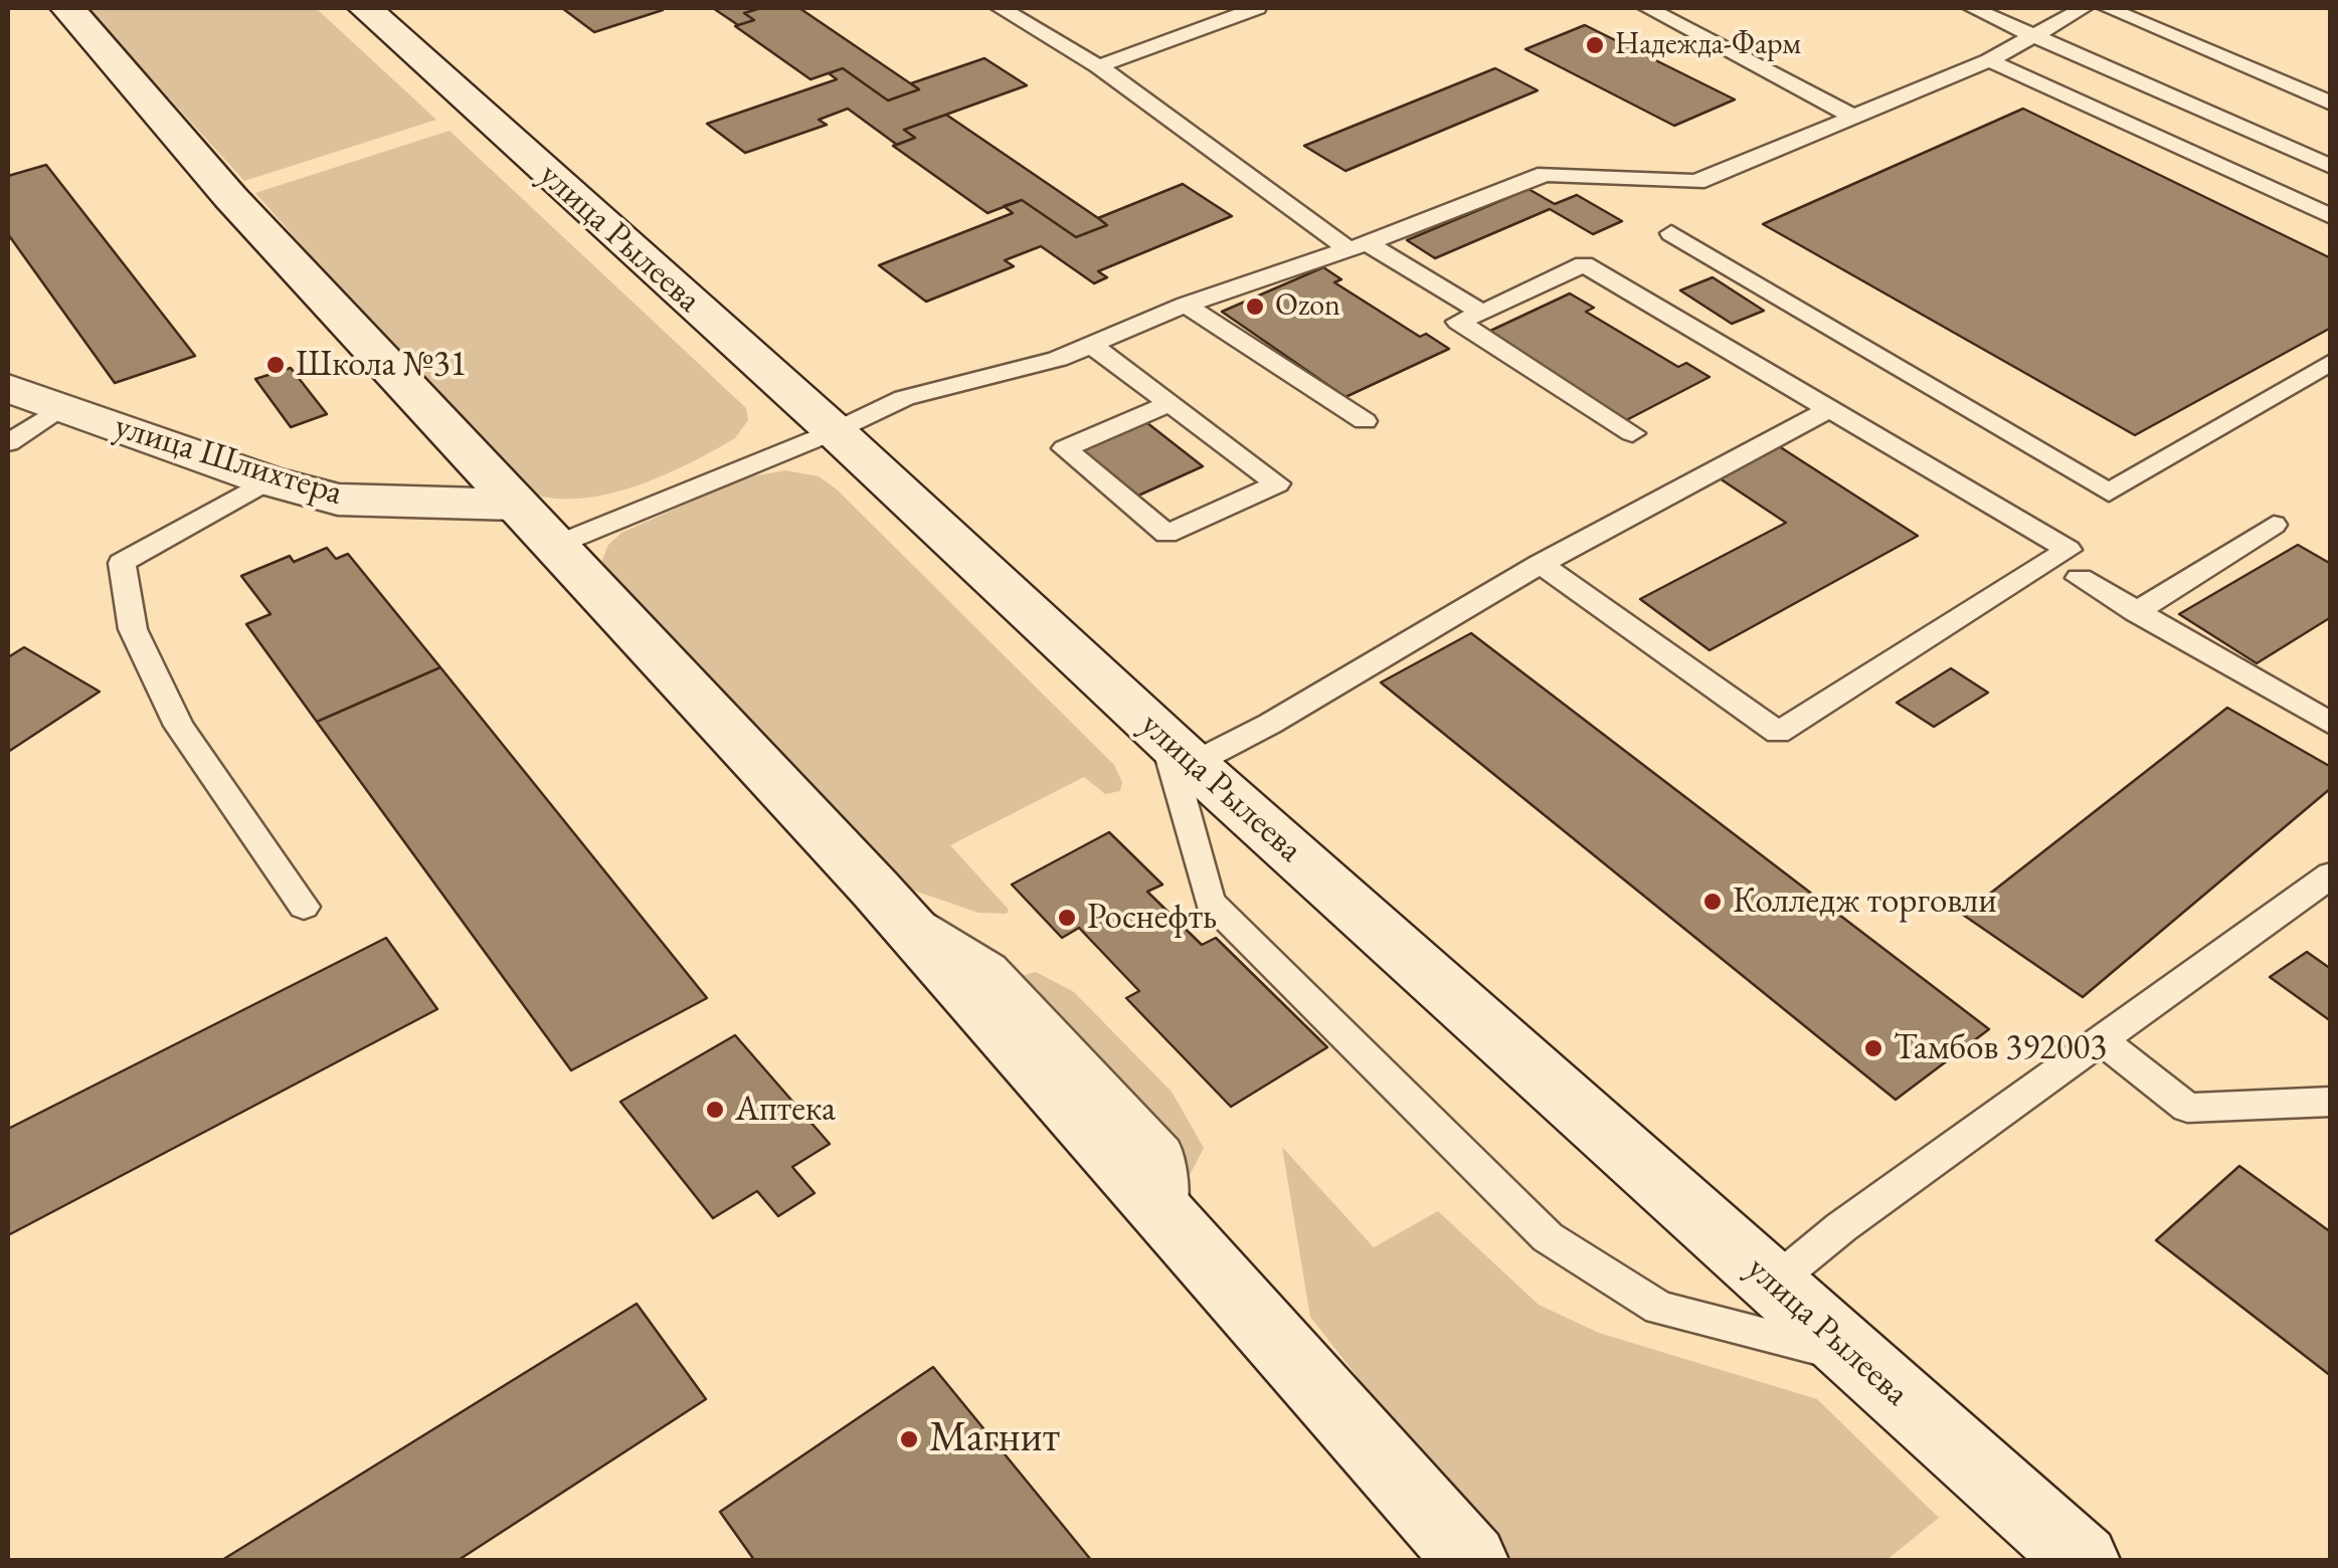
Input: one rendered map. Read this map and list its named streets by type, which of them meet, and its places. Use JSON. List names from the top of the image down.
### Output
{
  "streets": {
    "main road": ["улица Рылеева", "улица Шлихтера"]
  },
  "places": [
    "Надежда-Фарм",
    "Ozon",
    "Школа №31",
    "Колледж торговли",
    "Роснефть",
    "Тамбов 392003",
    "Аптека",
    "Магнит"
  ]
}
